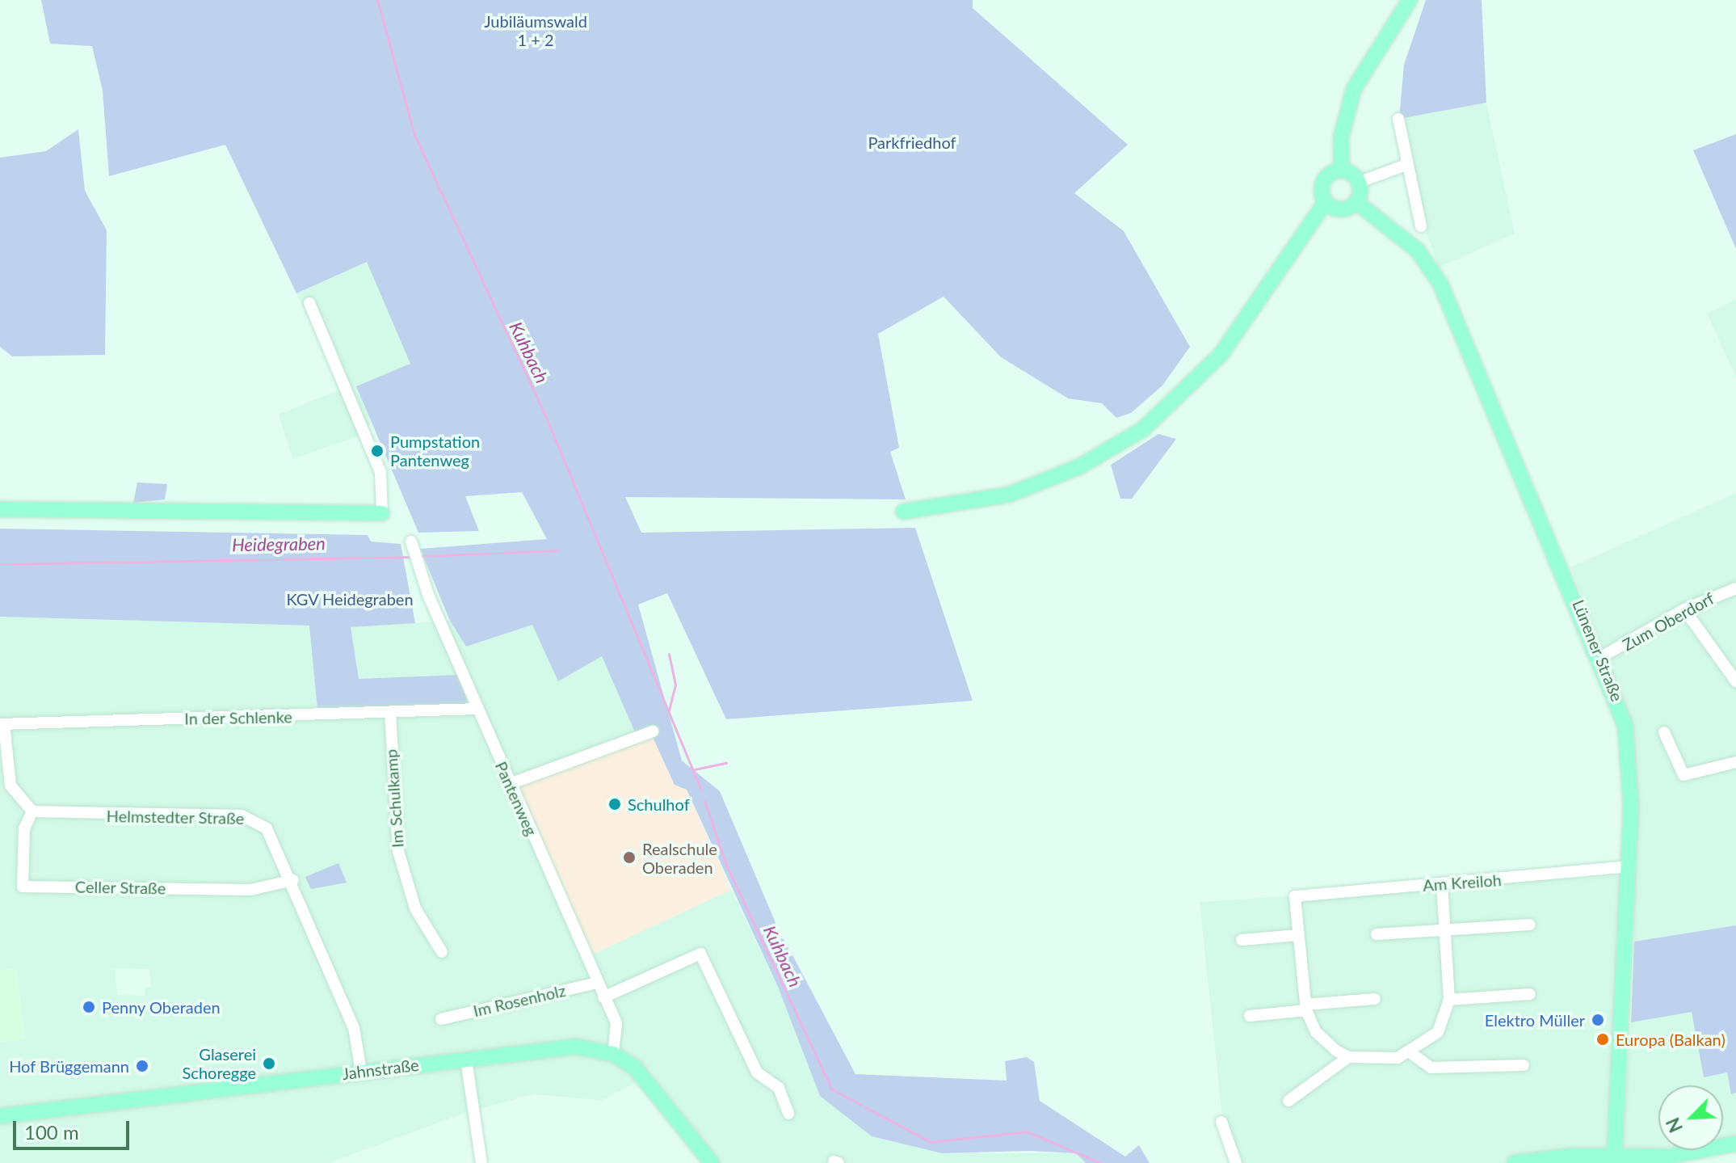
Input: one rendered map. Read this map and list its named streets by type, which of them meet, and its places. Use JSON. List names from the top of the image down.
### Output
{
  "streets": {
    "main road": ["Lünener Straße", "Jahnstraße"],
    "street": [
      "Zum Oberdorf",
      "In der Schlenke",
      "Im Schulkamp",
      "Pantenweg",
      "Helmstedter Straße",
      "Am Kreiloh",
      "Celler Straße",
      "Im Rosenholz"
    ]
  },
  "crossings": [
    ["Zum Oberdorf", "Lünener Straße"],
    ["Lünener Straße", "Am Kreiloh"],
    ["In der Schlenke", "Im Schulkamp"],
    ["In der Schlenke", "Pantenweg"],
    ["Pantenweg", "Im Rosenholz"],
    ["Pantenweg", "Jahnstraße"],
    ["Helmstedter Straße", "Celler Straße"],
    ["Helmstedter Straße", "Jahnstraße"]
  ],
  "water": ["Kuhbach", "Heidegraben"],
  "parks": ["Jubiläumswald 1 + 2", "Parkfriedhof", "KGV Heidegraben"],
  "places": [
    "Pumpstation Pantenweg",
    "Schulhof",
    "Realschule Oberaden",
    "Penny Oberaden",
    "Elektro Müller",
    "Europa (Balkan)",
    "Glaserei Schoregge",
    "Hof Brüggemann"
  ],
  "scale_bar": "100 m",
  "north": "bottom left"
}
